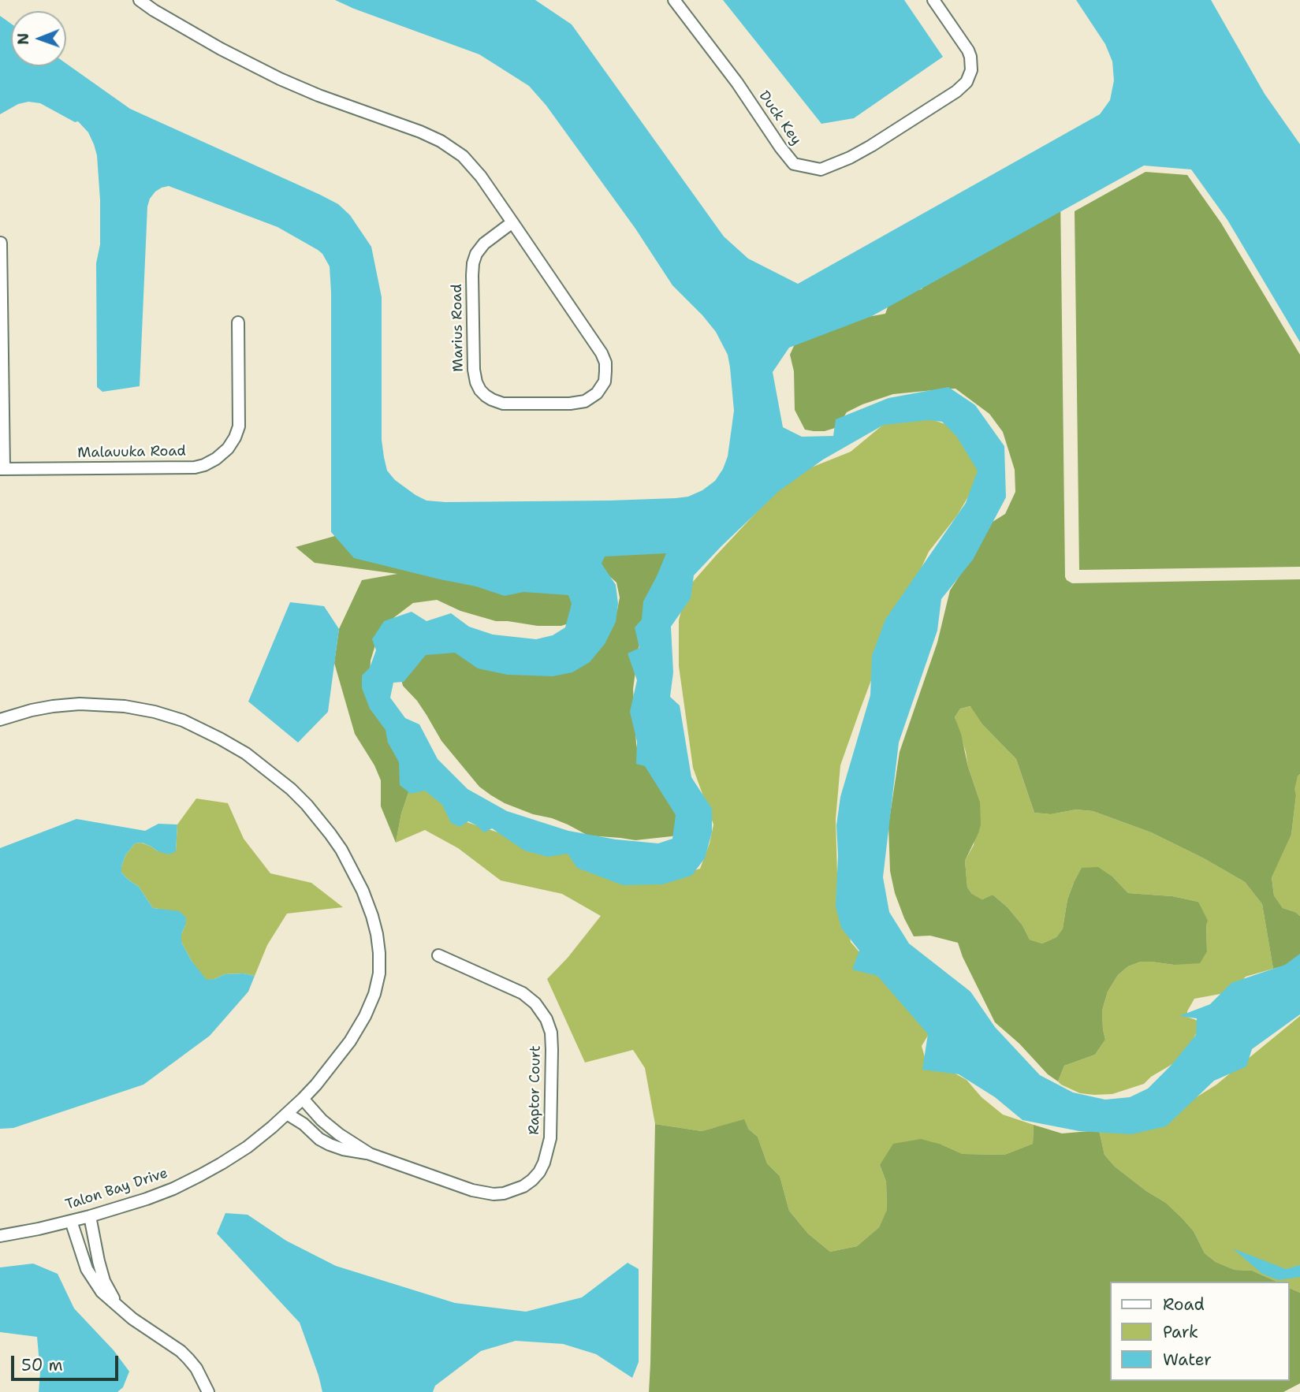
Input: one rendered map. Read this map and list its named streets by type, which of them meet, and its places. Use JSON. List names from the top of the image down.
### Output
{
  "streets": {
    "street": [
      "Duck Key",
      "Marius Road",
      "Malauuka Road",
      "Raptor Court",
      "Talon Bay Drive"
    ]
  },
  "crossings": [
    ["Raptor Court", "Talon Bay Drive"]
  ],
  "legend": ["Road", "Park", "Water"],
  "scale_bar": "50 m",
  "north": "left"
}
